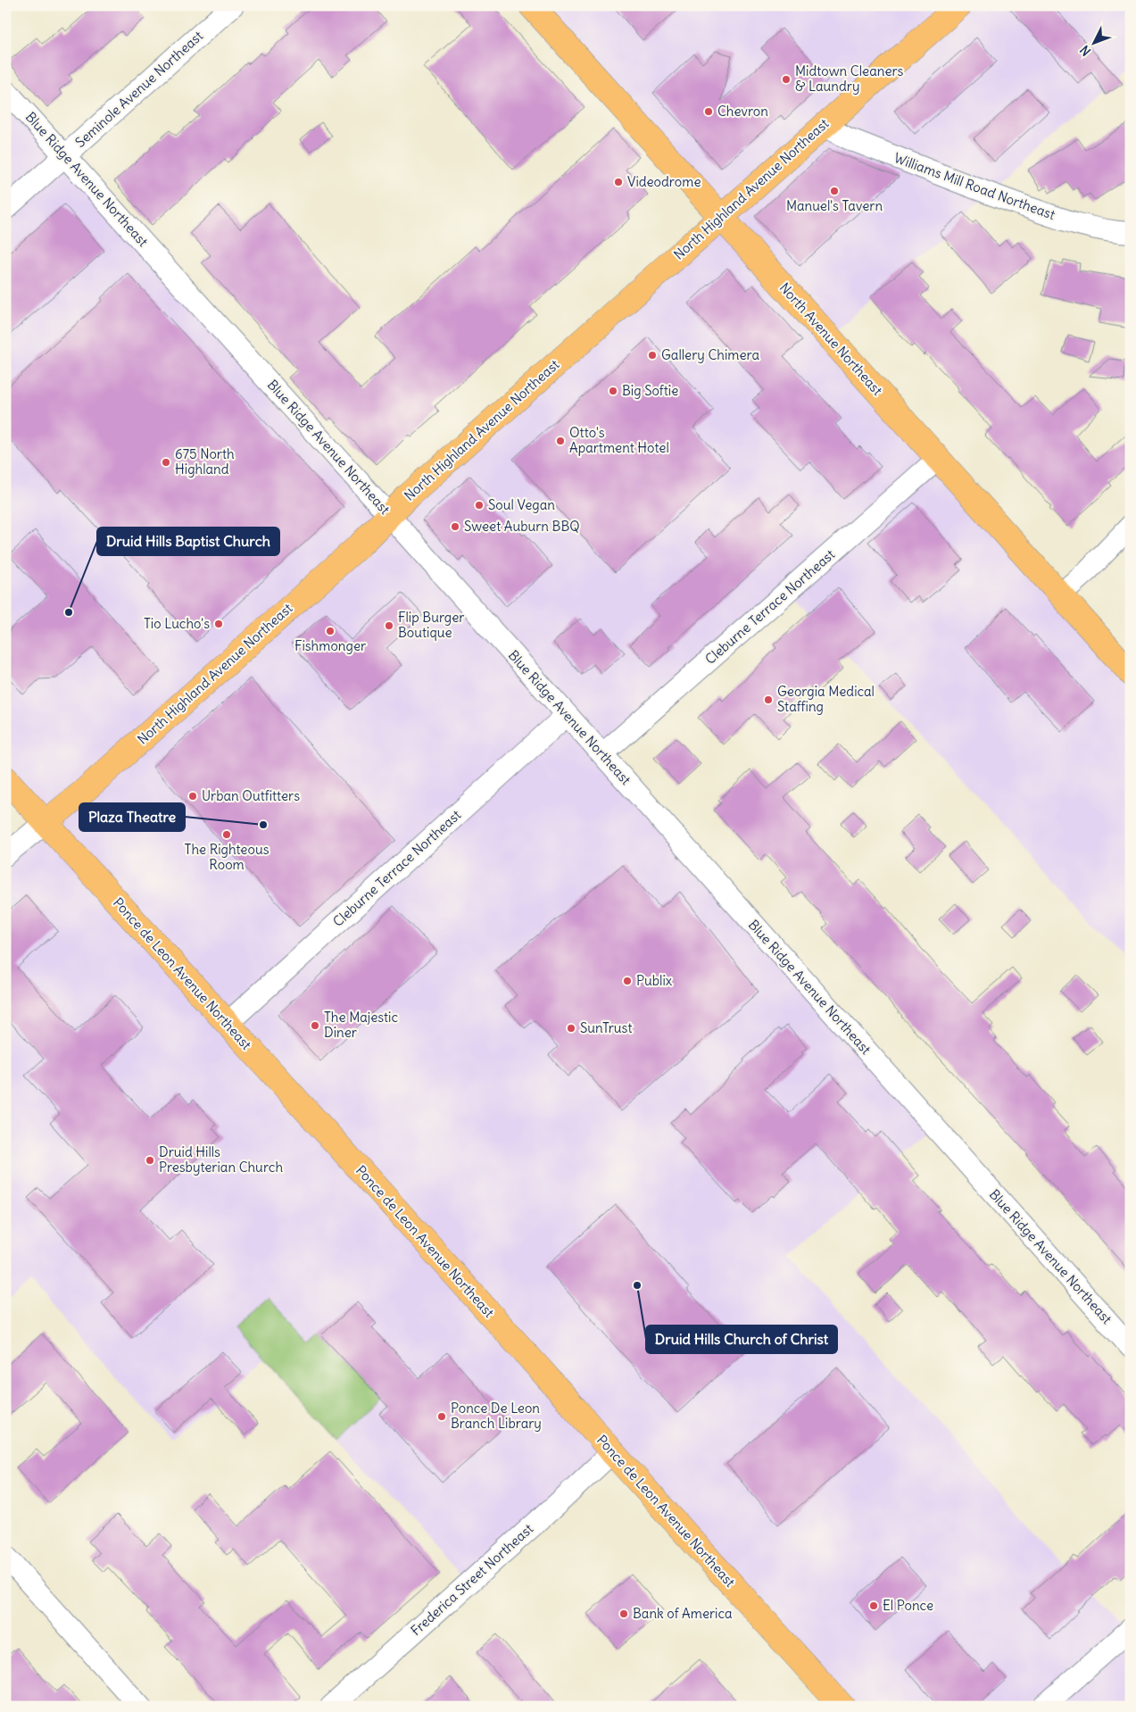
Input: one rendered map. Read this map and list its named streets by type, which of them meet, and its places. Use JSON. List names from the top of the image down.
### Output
{
  "streets": {
    "main road": ["North Highland Avenue Northeast", "North Avenue Northeast", "Ponce de Leon Avenue Northeast"],
    "street": [
      "Seminole Avenue Northeast",
      "Blue Ridge Avenue Northeast",
      "Williams Mill Road Northeast",
      "Cleburne Terrace Northeast",
      "Frederica Street Northeast"
    ]
  },
  "crossings": [
    ["Seminole Avenue Northeast", "Blue Ridge Avenue Northeast"],
    ["Blue Ridge Avenue Northeast", "North Highland Avenue Northeast"],
    ["Blue Ridge Avenue Northeast", "Cleburne Terrace Northeast"],
    ["Williams Mill Road Northeast", "North Highland Avenue Northeast"],
    ["North Highland Avenue Northeast", "North Avenue Northeast"],
    ["North Highland Avenue Northeast", "Ponce de Leon Avenue Northeast"],
    ["North Avenue Northeast", "Cleburne Terrace Northeast"],
    ["Cleburne Terrace Northeast", "Ponce de Leon Avenue Northeast"],
    ["Ponce de Leon Avenue Northeast", "Frederica Street Northeast"]
  ],
  "places": [
    "Midtown Cleaners & Laundry",
    "Chevron",
    "Videodrome",
    "Manuel's Tavern",
    "Gallery Chimera",
    "Big Softie",
    "Otto's Apartment Hotel",
    "675 North Highland",
    "Soul Vegan",
    "Sweet Auburn BBQ",
    "Druid Hills Baptist Church",
    "Tio Lucho's",
    "Flip Burger Boutique",
    "Fishmonger",
    "Georgia Medical Staffing",
    "Urban Outfitters",
    "Plaza Theatre",
    "The Righteous Room",
    "Publix",
    "The Majestic Diner",
    "SunTrust",
    "Druid Hills Presbyterian Church",
    "Druid Hills Church of Christ",
    "Ponce De Leon Branch Library",
    "El Ponce",
    "Bank of America"
  ],
  "north": "bottom left"
}
